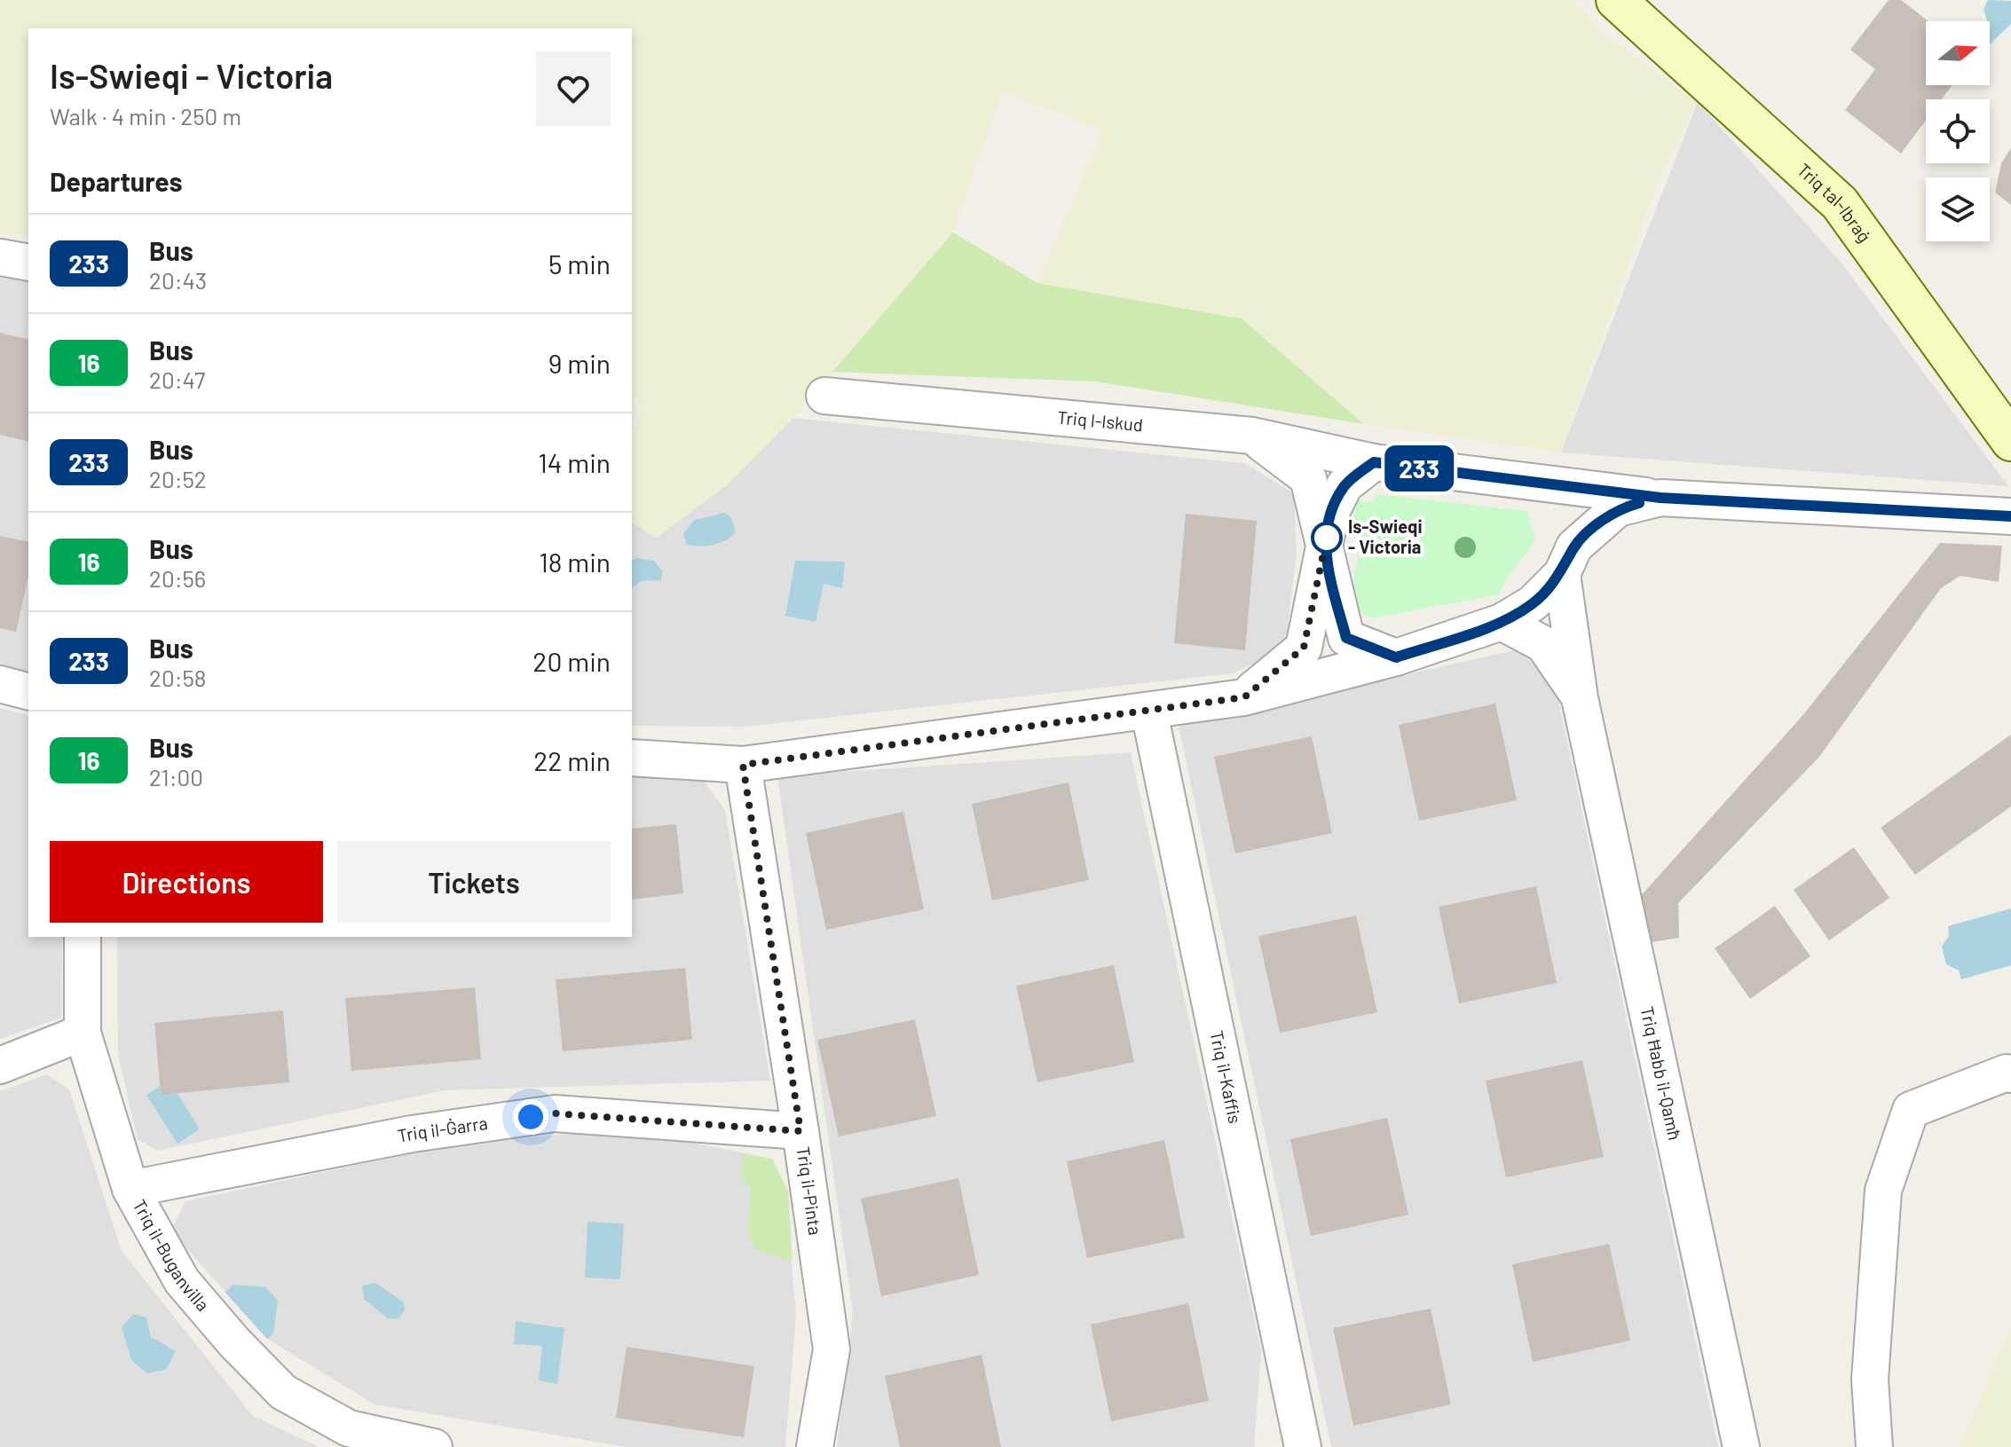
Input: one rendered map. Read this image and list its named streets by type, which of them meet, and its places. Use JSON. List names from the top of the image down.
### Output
{
  "streets": {
    "main road": ["Triq tal-Ibraġ"],
    "street": [
      "Triq l-Iskud",
      "Triq Ħabb il-Qamħ",
      "Triq il-Kaffis",
      "Triq il-Ġarra",
      "Triq il-Pinta",
      "Triq il-Buganvilla"
    ]
  },
  "crossings": [
    ["Triq l-Iskud", "Triq Ħabb il-Qamħ"],
    ["Triq il-Ġarra", "Triq il-Pinta"],
    ["Triq il-Ġarra", "Triq il-Buganvilla"]
  ],
  "places": ["Is-Swieqi - Victoria"],
  "lines": ["bus line 233"],
  "north": "right",
  "page": {
    "on_map": "233",
    "heading": [
      ["Is-Swieqi - Victoria", "Walk · 4 min · 250 m"],
      "Departures"
    ],
    "list": [
      {
        "mark": "233",
        "name": "Bus",
        "note": "20:43",
        "value": "5 min"
      },
      {
        "mark": "16",
        "name": "Bus",
        "note": "20:47",
        "value": "9 min"
      },
      {
        "mark": "233",
        "name": "Bus",
        "note": "20:52",
        "value": "14 min"
      },
      {
        "mark": "16",
        "name": "Bus",
        "note": "20:56",
        "value": "18 min"
      },
      {
        "mark": "233",
        "name": "Bus",
        "note": "20:58",
        "value": "20 min"
      },
      {
        "mark": "16",
        "name": "Bus",
        "note": "21:00",
        "value": "22 min"
      }
    ],
    "buttons": ["Directions", "Tickets"]
  }
}
